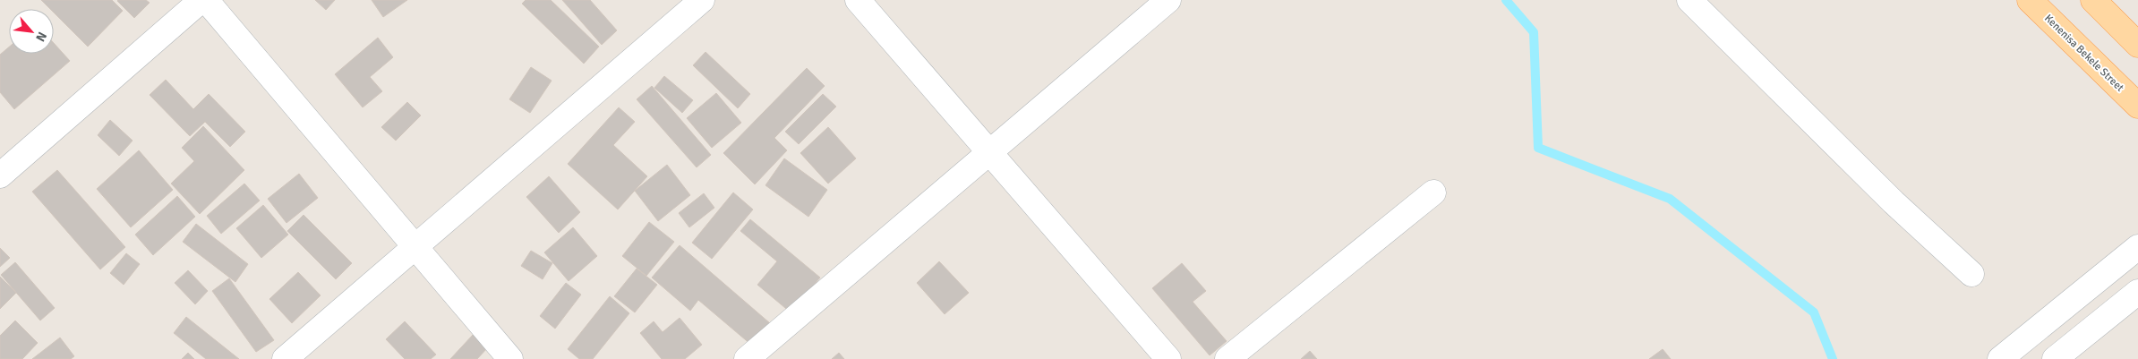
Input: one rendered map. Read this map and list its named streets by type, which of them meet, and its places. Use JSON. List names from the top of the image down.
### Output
{
  "streets": {
    "main road": ["Kenenisa Bekele Street"]
  },
  "north": "bottom right"
}
